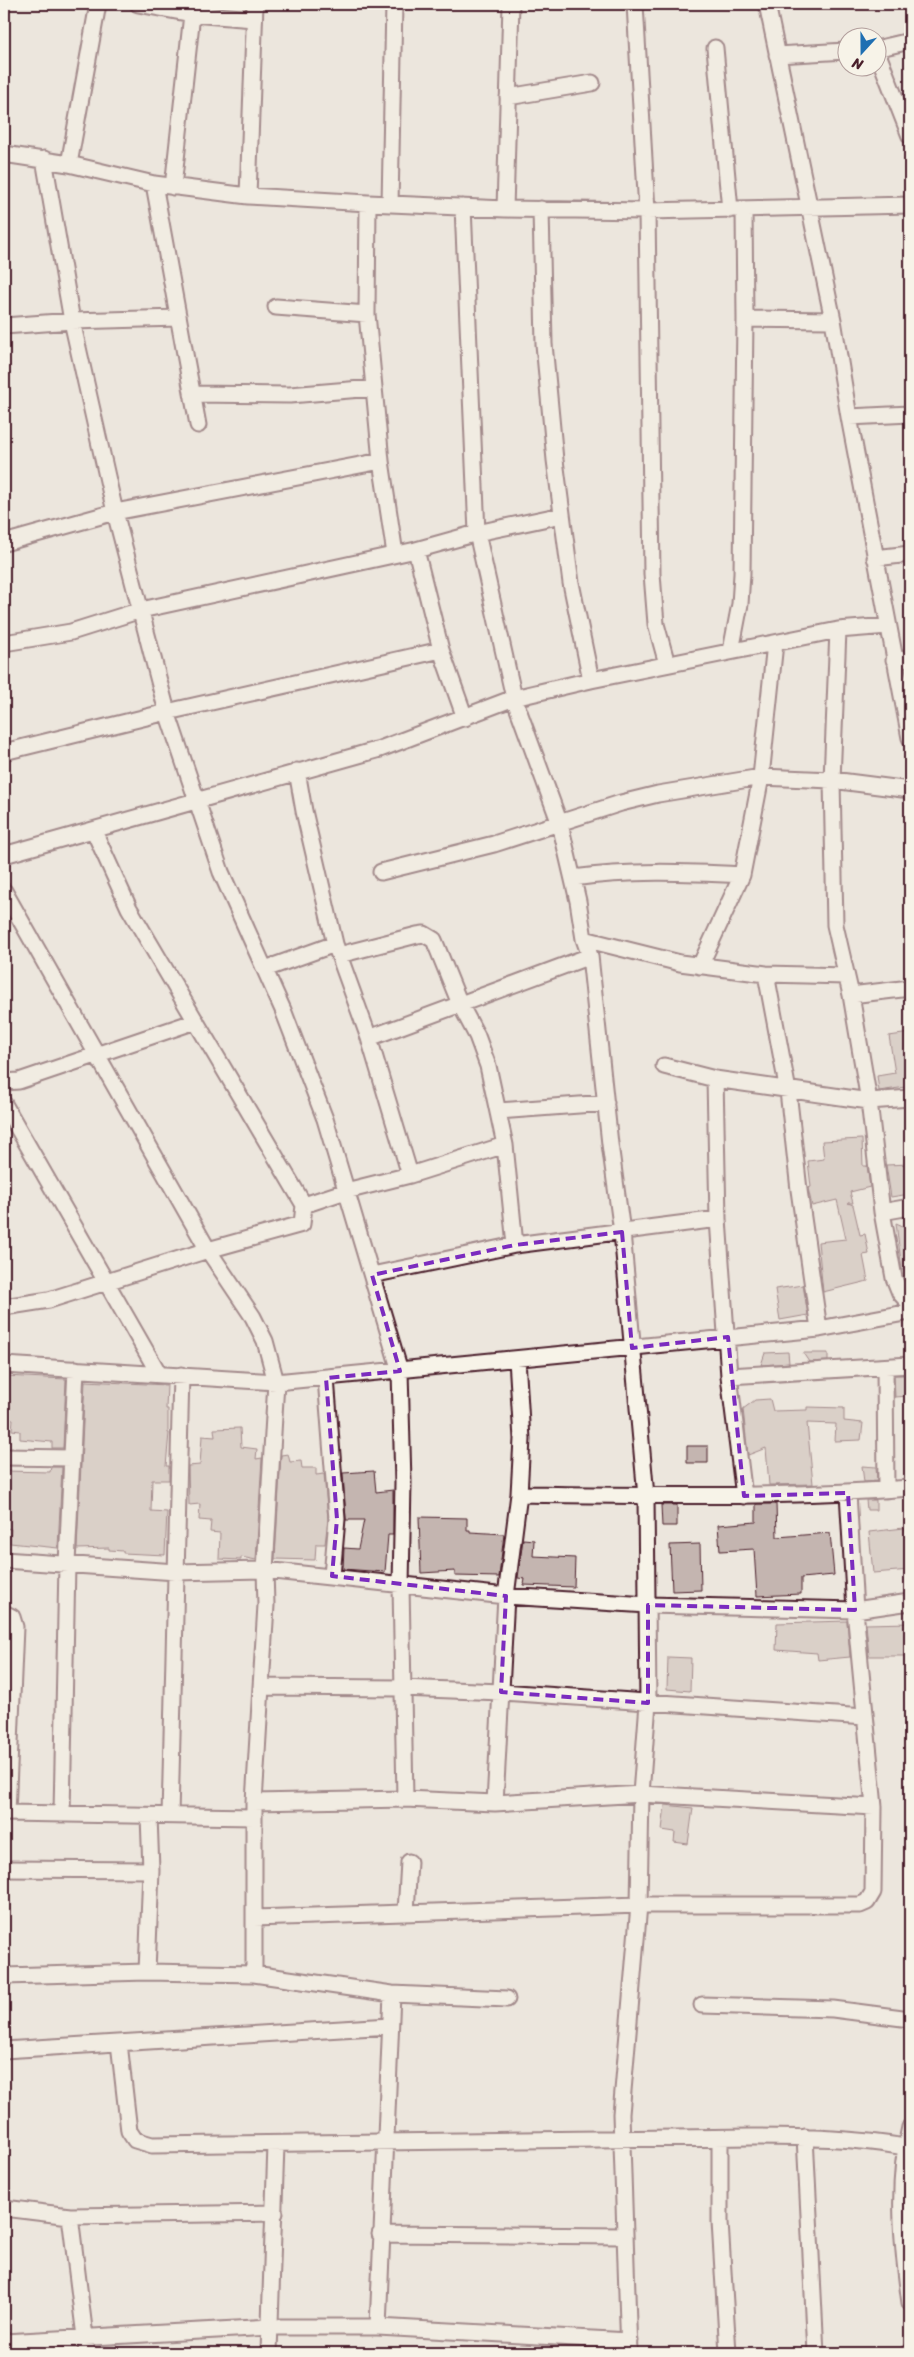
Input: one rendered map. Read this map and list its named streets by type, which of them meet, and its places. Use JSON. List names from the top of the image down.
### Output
{
  "north": "bottom"
}
